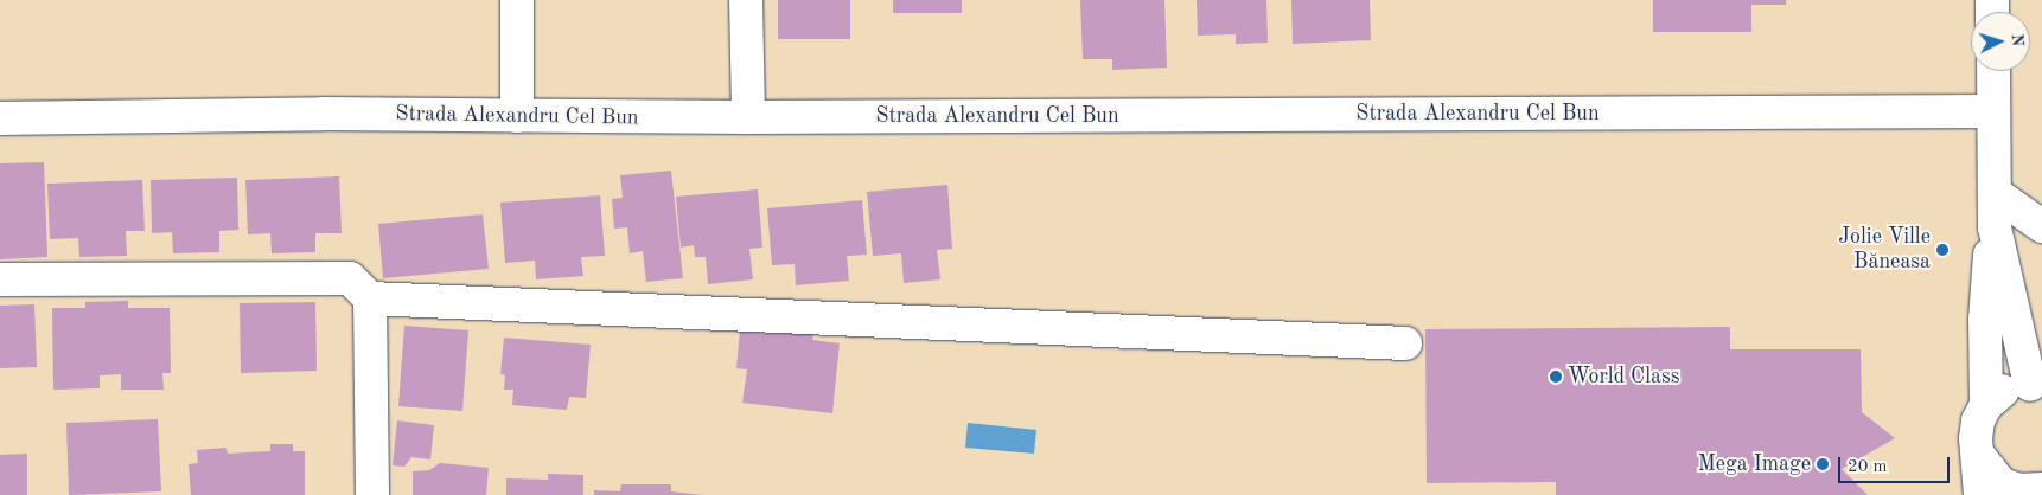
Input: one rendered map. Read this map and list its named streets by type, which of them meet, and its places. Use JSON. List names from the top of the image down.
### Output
{
  "streets": {
    "street": ["Strada Alexandru Cel Bun"]
  },
  "places": ["Jolie Ville Băneasa", "World Class", "Mega Image"],
  "scale_bar": "20 m",
  "north": "right"
}
